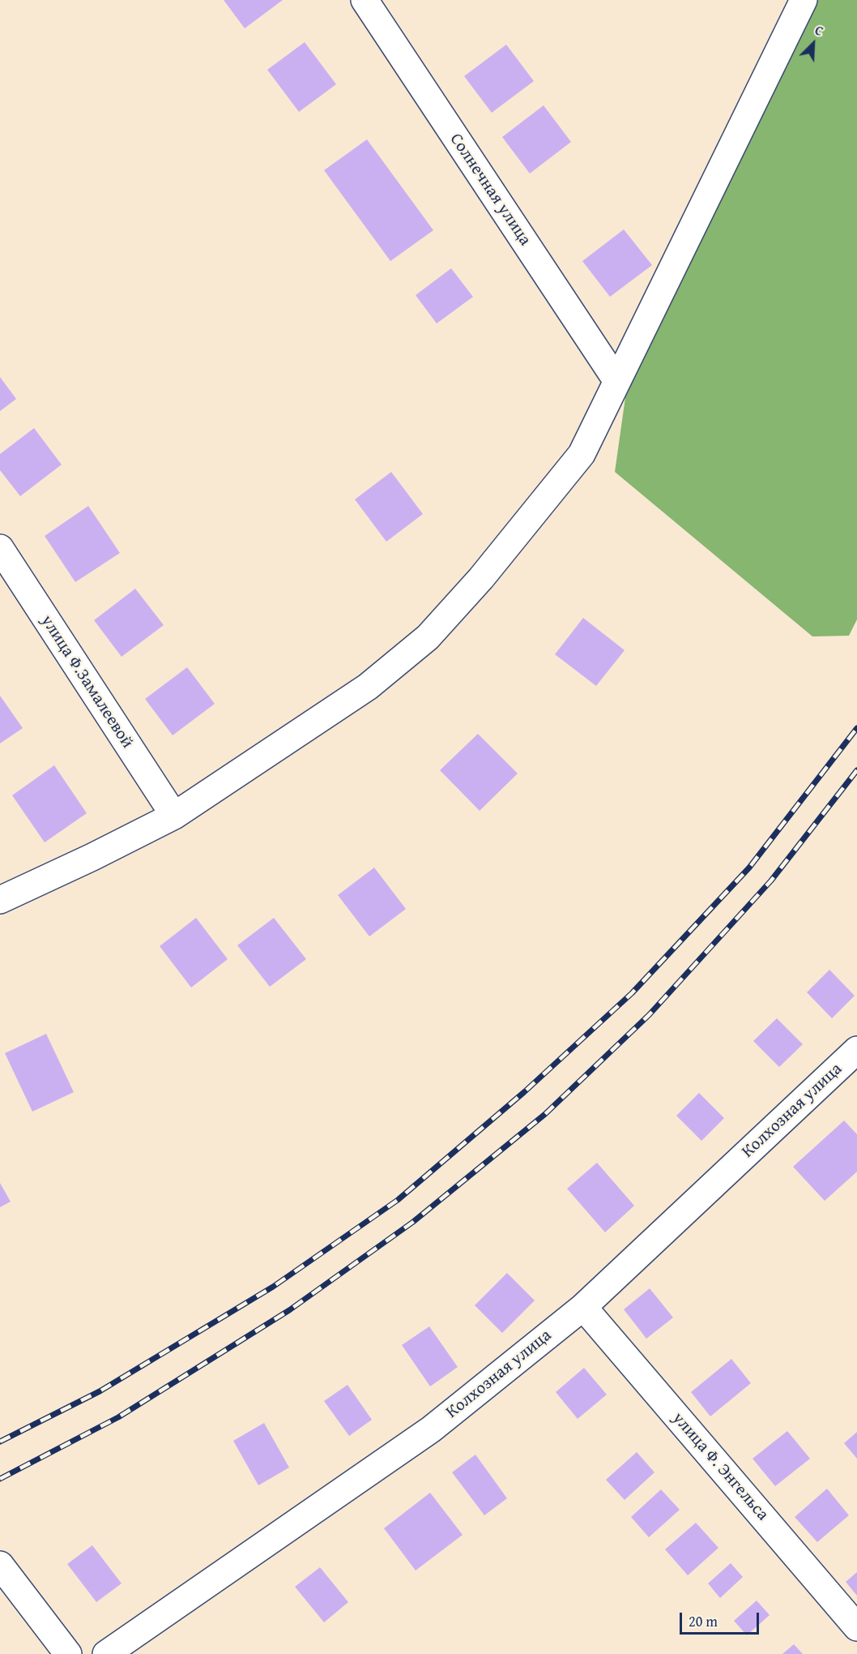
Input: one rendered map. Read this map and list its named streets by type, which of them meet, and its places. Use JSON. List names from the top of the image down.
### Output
{
  "streets": {
    "street": [
      "Солнечная улица",
      "улица Ф.Замалеевой",
      "Колхозная улица",
      "улица Ф. Энгельса"
    ]
  },
  "crossings": [
    ["Колхозная улица", "улица Ф. Энгельса"]
  ],
  "scale_bar": "20 m",
  "north": "top right"
}
